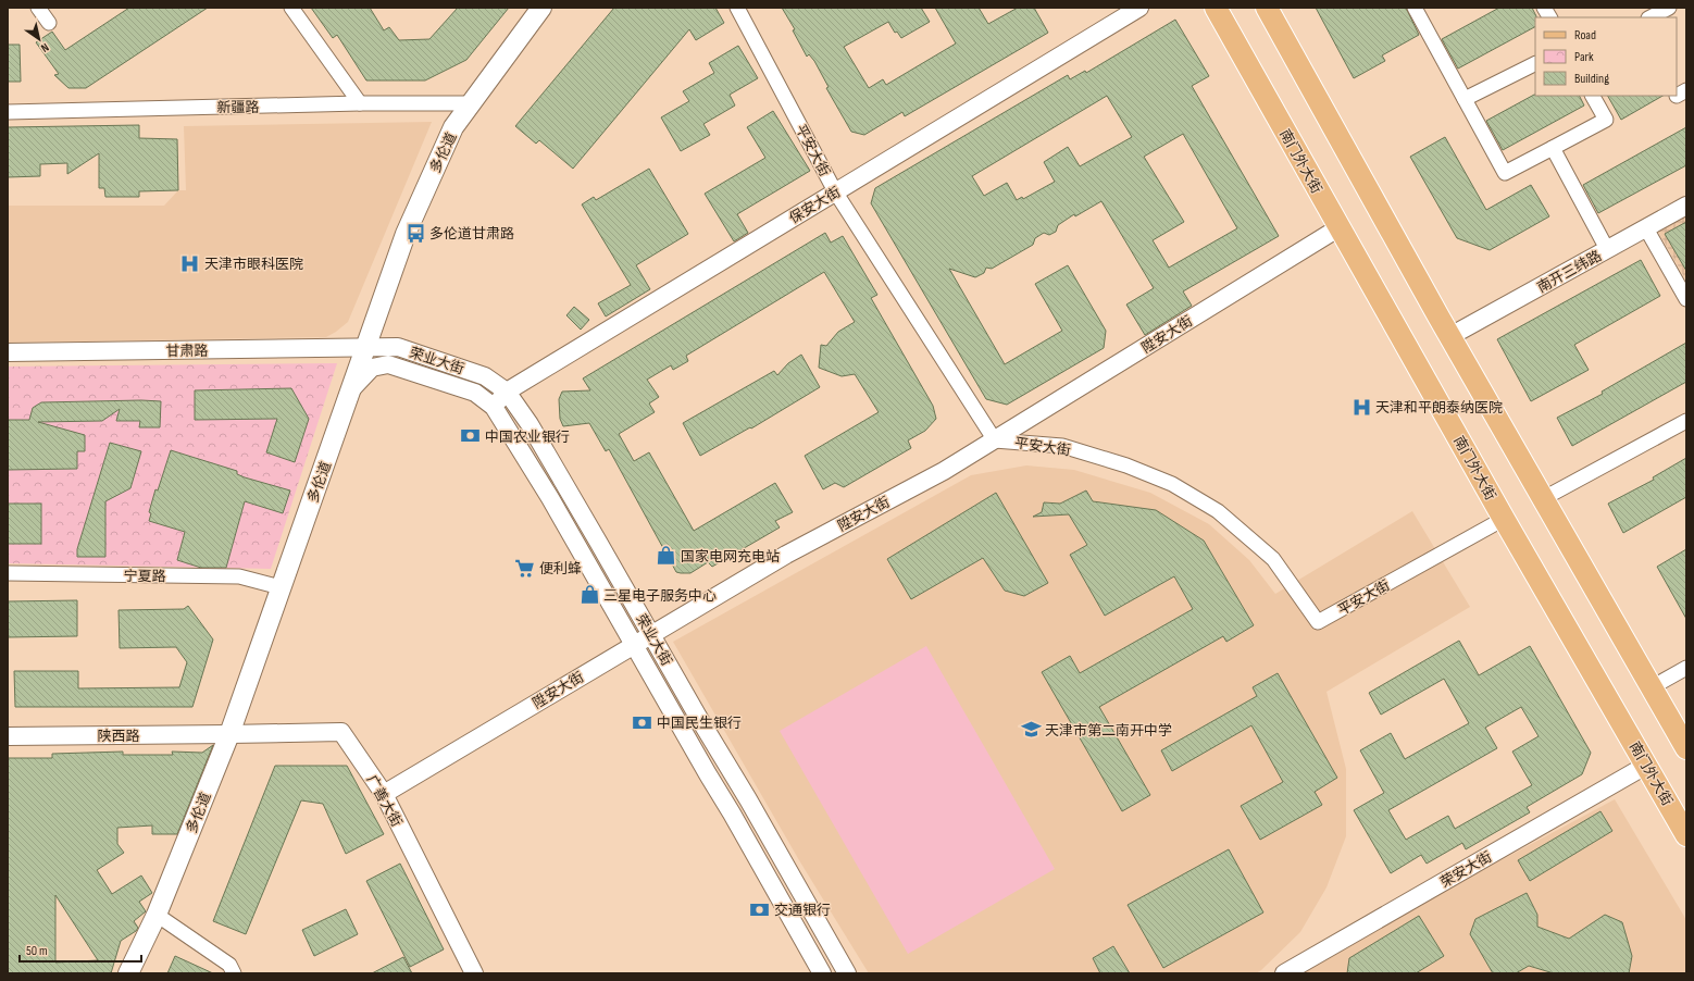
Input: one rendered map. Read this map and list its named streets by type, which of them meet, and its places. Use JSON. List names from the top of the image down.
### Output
{
  "streets": {
    "main road": ["多伦道", "南门外大街"],
    "street": [
      "新疆路",
      "平安大街",
      "保安大街",
      "南开三纬路",
      "陞安大街",
      "甘肃路",
      "荣业大街",
      "宁夏路",
      "陕西路",
      "广善大街",
      "荣安大街"
    ]
  },
  "crossings": [
    ["新疆路", "多伦道"],
    ["平安大街", "南门外大街"],
    ["平安大街", "保安大街"],
    ["平安大街", "陞安大街"],
    ["多伦道", "甘肃路"],
    ["多伦道", "荣业大街"],
    ["多伦道", "宁夏路"],
    ["多伦道", "陕西路"],
    ["多伦道", "广善大街"],
    ["南门外大街", "陞安大街"],
    ["南门外大街", "荣安大街"],
    ["保安大街", "荣业大街"],
    ["陞安大街", "荣业大街"],
    ["陞安大街", "广善大街"],
    ["甘肃路", "荣业大街"],
    ["陕西路", "广善大街"]
  ],
  "places": {
    "bus stop": ["多伦道甘肃路"],
    "hospital": ["天津市眼科医院", "天津和平朗泰纳医院"],
    "bank": ["中国农业银行", "中国民生银行", "交通银行"],
    "shop": ["国家电网充电站", "三星电子服务中心"],
    "supermarket": ["便利蜂"],
    "school or university": ["天津市第二南开中学"]
  },
  "legend": ["Road", "Park", "Building"],
  "scale_bar": "50 m",
  "north": "bottom right"
}
